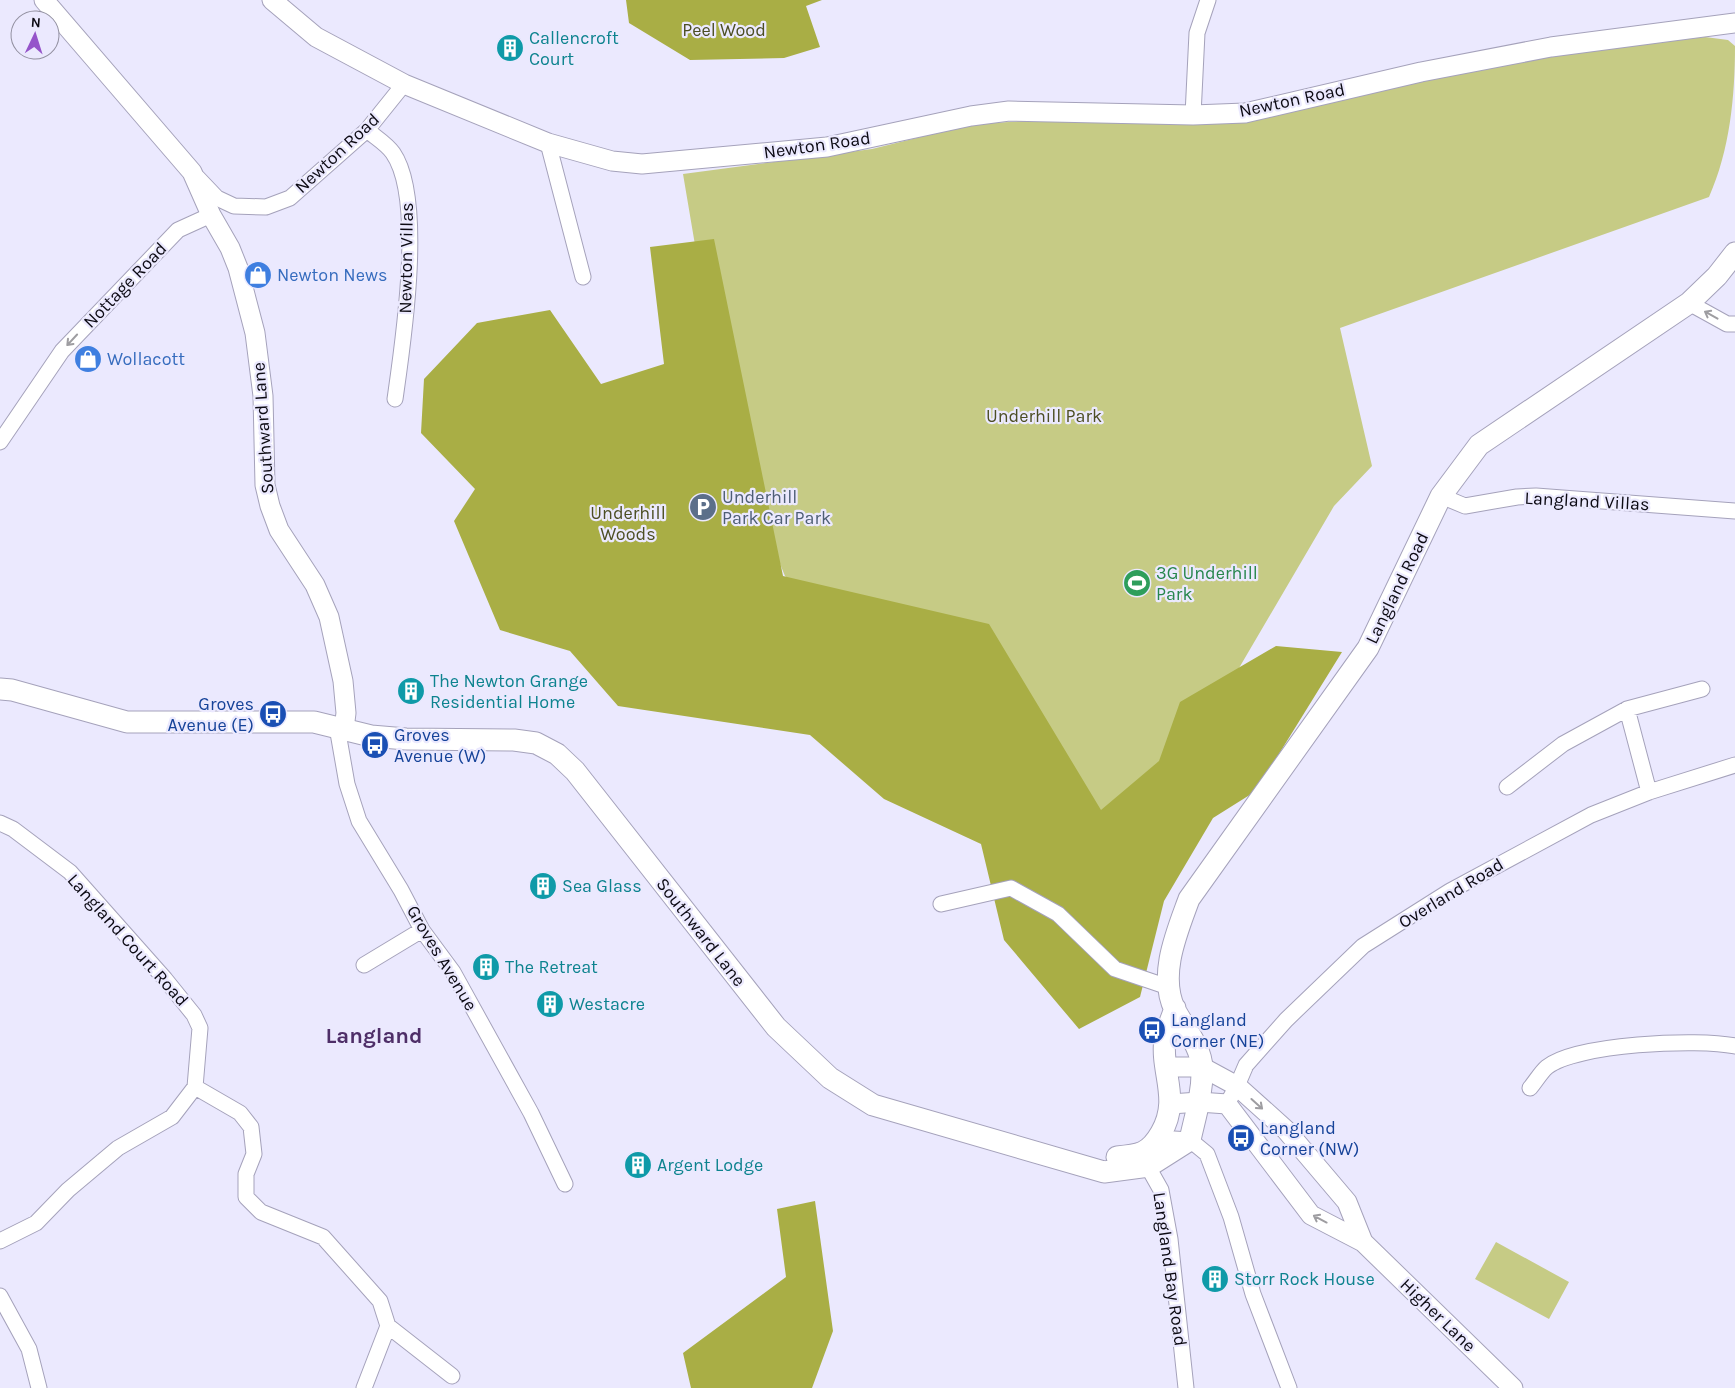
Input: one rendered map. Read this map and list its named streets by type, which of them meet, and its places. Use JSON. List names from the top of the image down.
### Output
{
  "streets": {
    "main road": ["Southward Lane", "Langland Road"],
    "street": [
      "Newton Road",
      "Newton Villas",
      "Nottage Road",
      "Langland Villas",
      "Overland Road",
      "Langland Court Road",
      "Groves Avenue",
      "Langland Bay Road",
      "Higher Lane"
    ]
  },
  "crossings": [
    ["Newton Road", "Newton Villas"],
    ["Newton Road", "Southward Lane"],
    ["Nottage Road", "Southward Lane"],
    ["Southward Lane", "Langland Road"],
    ["Southward Lane", "Groves Avenue"],
    ["Southward Lane", "Langland Bay Road"],
    ["Langland Villas", "Langland Road"],
    ["Langland Road", "Langland Bay Road"],
    ["Langland Road", "Higher Lane"],
    ["Overland Road", "Higher Lane"]
  ],
  "one_way": ["Nottage Road"],
  "districts": ["Langland"],
  "parks": ["Peel Wood", "Underhill Park", "Underhill Woods"],
  "places": {
    "building": [
      "Callencroft Court",
      "The Newton Grange Residential Home",
      "Sea Glass",
      "The Retreat",
      "Westacre",
      "Argent Lodge",
      "Storr Rock House"
    ],
    "shop": ["Newton News", "Wollacott"],
    "parking": ["Underhill Park Car Park"],
    "sports": ["3G Underhill Park"],
    "bus stop": [
      "Groves Avenue (E)",
      "Groves Avenue (W)",
      "Langland Corner (NE)",
      "Langland Corner (NW)"
    ]
  },
  "north": "top"
}
